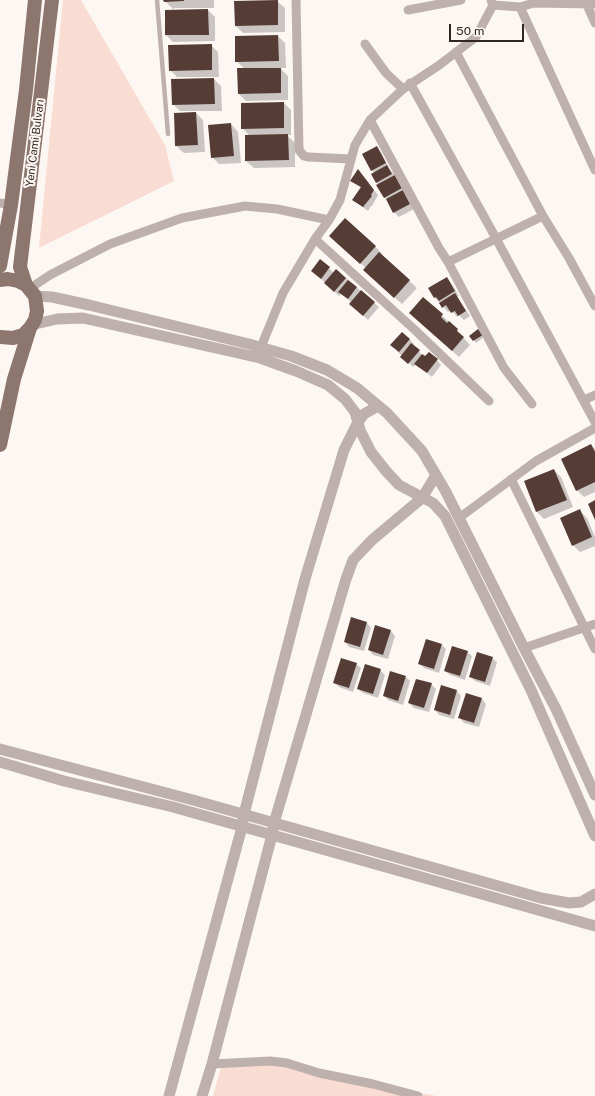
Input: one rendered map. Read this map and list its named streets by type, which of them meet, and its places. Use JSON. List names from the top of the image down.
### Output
{
  "streets": {
    "main road": ["Yeni Cami Bulvarı"]
  },
  "scale_bar": "50 m"
}
